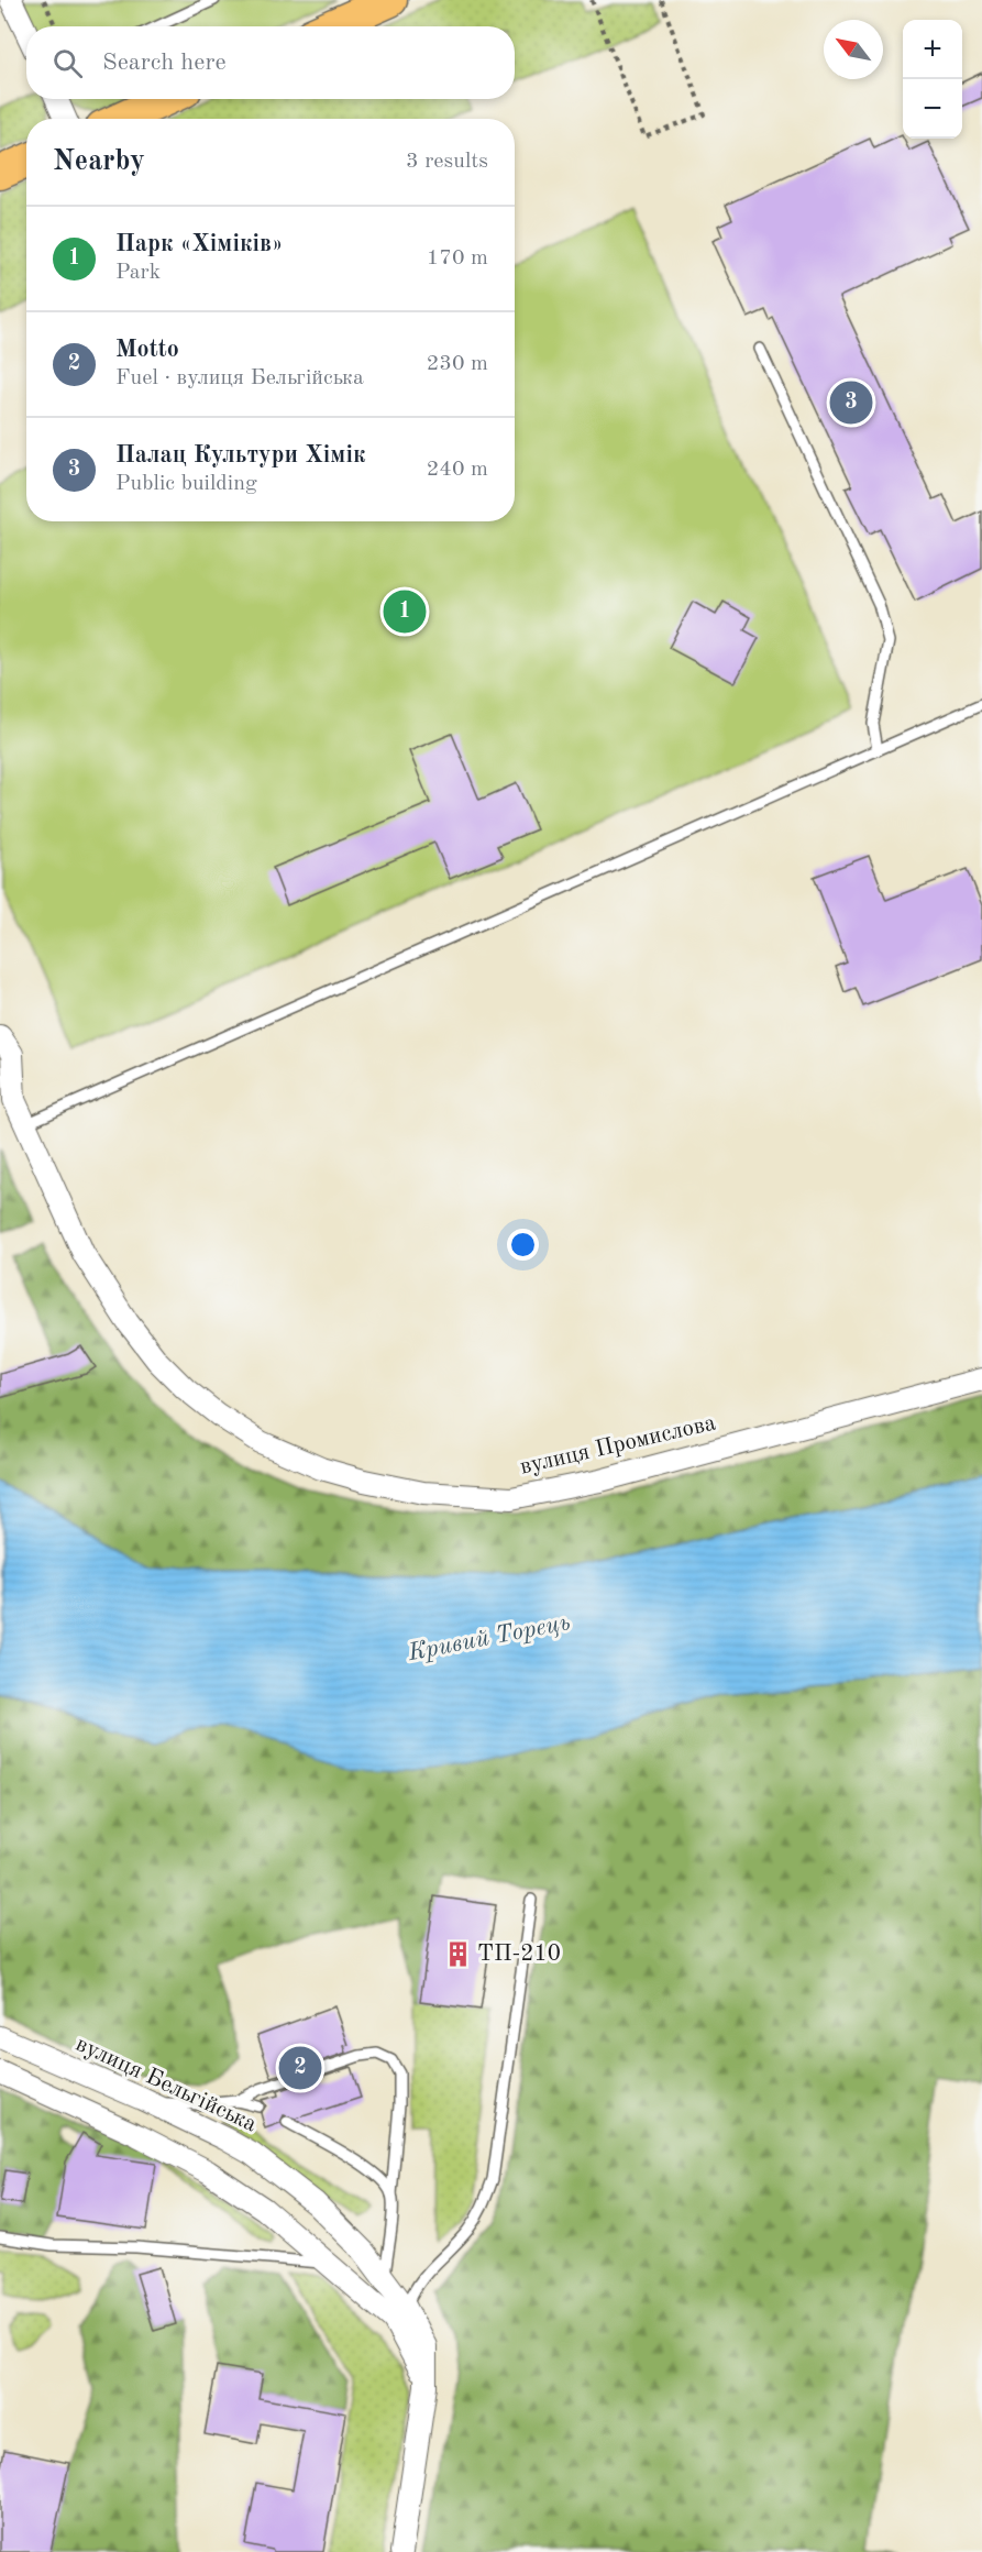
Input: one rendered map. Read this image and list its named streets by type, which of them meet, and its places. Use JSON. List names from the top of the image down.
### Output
{
  "streets": {
    "street": ["вулиця Промислова", "вулиця Бельгійська"]
  },
  "water": ["Кривий Торець"],
  "places": {
    "building": ["ТП-210"]
  },
  "north": "top left",
  "page": {
    "map_buttons": ["+", "−"],
    "search": "Search here",
    "heading": ["Nearby", "3 results"],
    "list": [
      {
        "mark": "1",
        "name": "Парк «Хіміків»",
        "note": "Park",
        "value": "170 m"
      },
      {
        "mark": "2",
        "name": "Motto",
        "note": "Fuel · вулиця Бельгійська",
        "value": "230 m"
      },
      {
        "mark": "3",
        "name": "Палац Культури Хімік",
        "note": "Public building",
        "value": "240 m"
      }
    ],
    "pins": ["3", "1", "2"]
  }
}
